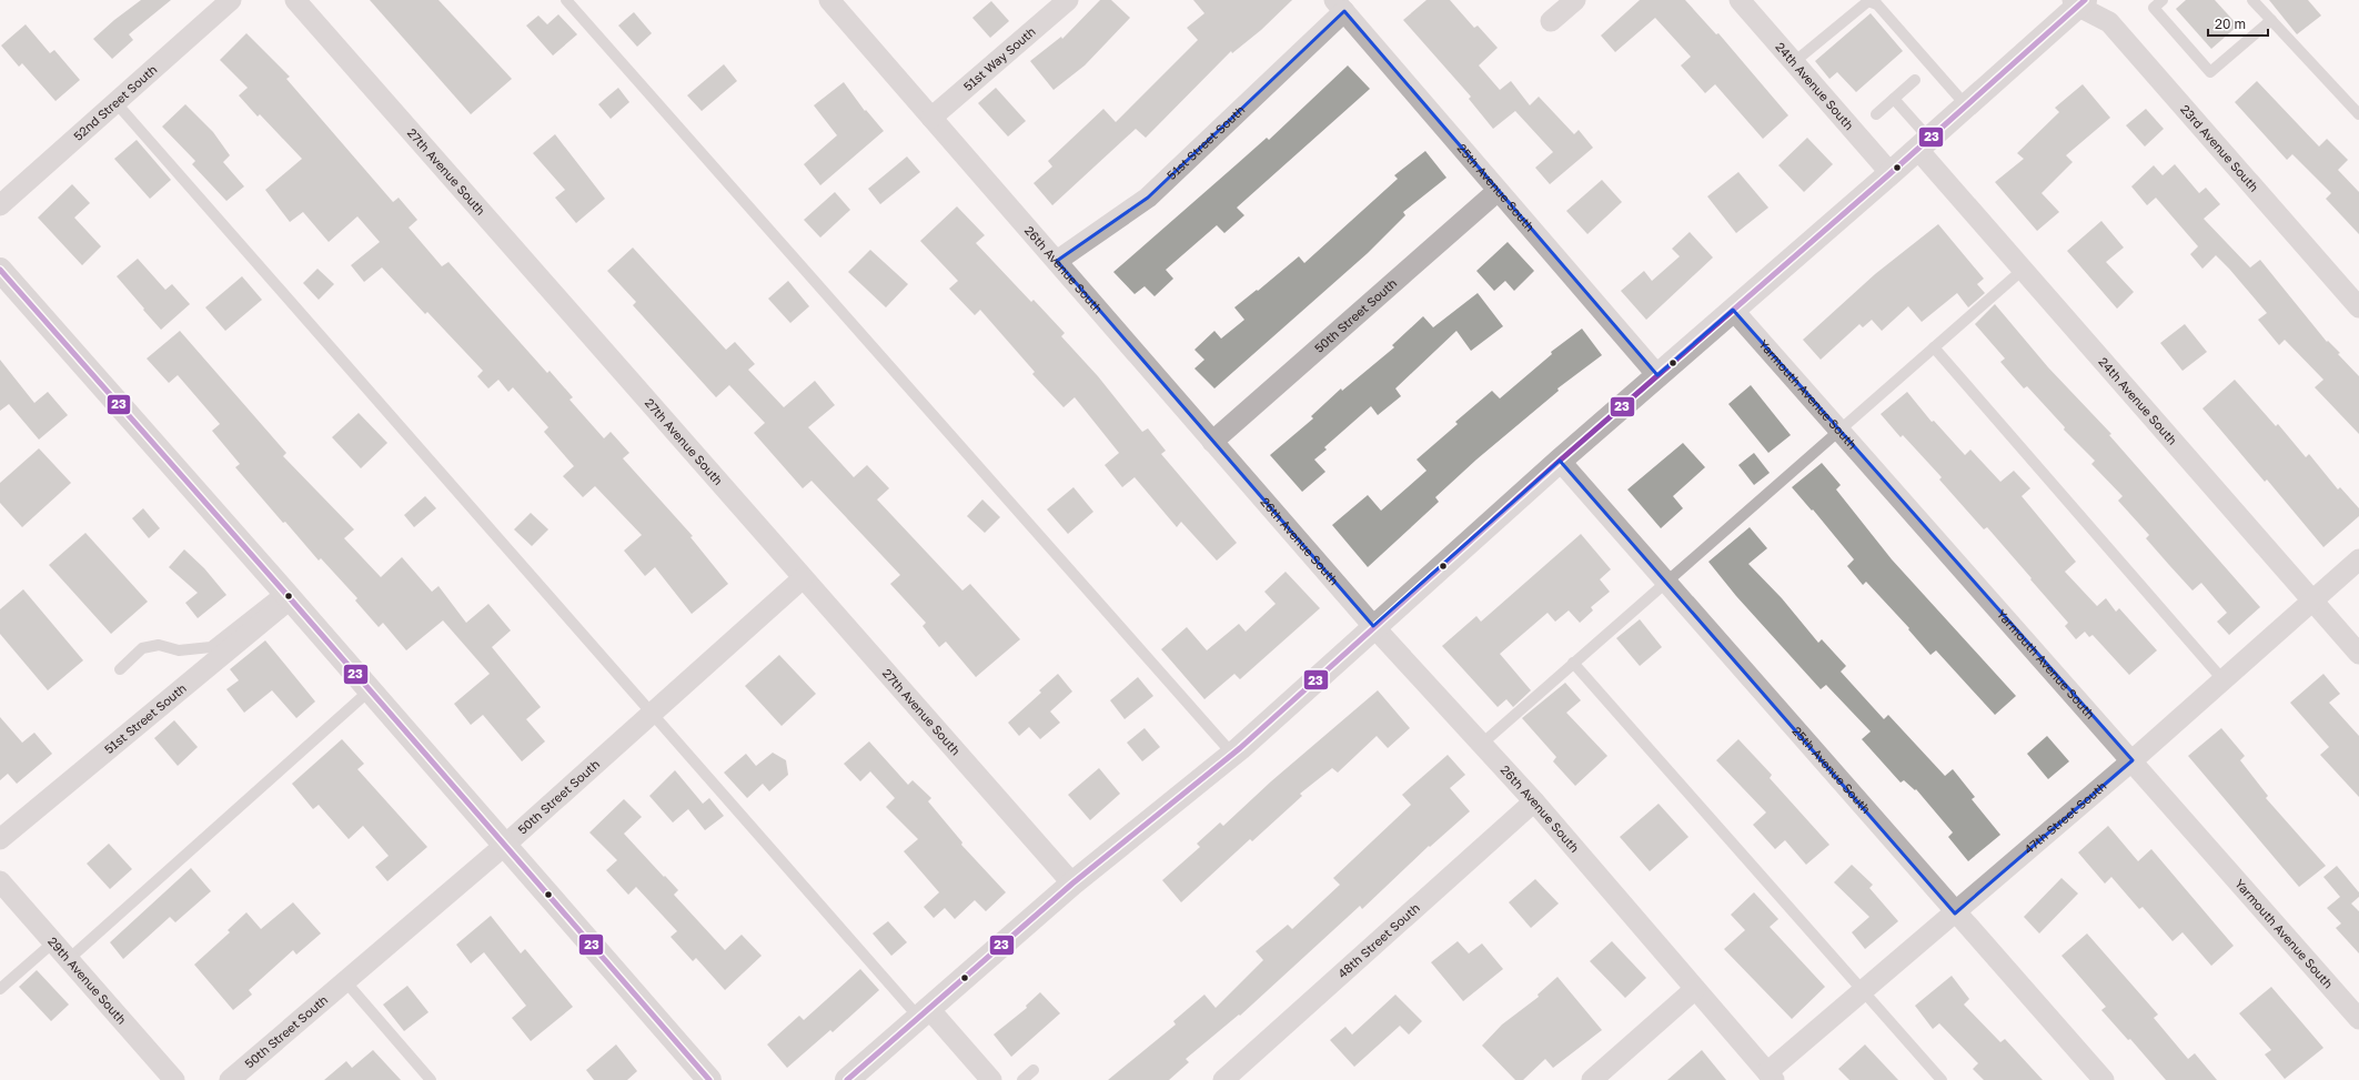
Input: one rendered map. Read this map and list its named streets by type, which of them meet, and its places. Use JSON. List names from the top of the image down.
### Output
{
  "streets": {
    "street": [
      "51st Way South",
      "24th Avenue South",
      "52nd Street South",
      "51st Street South",
      "23rd Avenue South",
      "27th Avenue South",
      "25th Avenue South",
      "26th Avenue South",
      "50th Street South",
      "Yarmouth Avenue South",
      "47th Street South",
      "48th Street South",
      "29th Avenue South"
    ]
  },
  "crossings": [
    ["51st Way South", "26th Avenue South"],
    ["24th Avenue South", "47th Street South"],
    ["51st Street South", "25th Avenue South"],
    ["51st Street South", "26th Avenue South"],
    ["27th Avenue South", "50th Street South"],
    ["25th Avenue South", "50th Street South"],
    ["25th Avenue South", "47th Street South"],
    ["26th Avenue South", "50th Street South"],
    ["26th Avenue South", "47th Street South"],
    ["26th Avenue South", "48th Street South"],
    ["Yarmouth Avenue South", "47th Street South"]
  ],
  "lines": ["transit line 23"],
  "scale_bar": "20 m"
}
